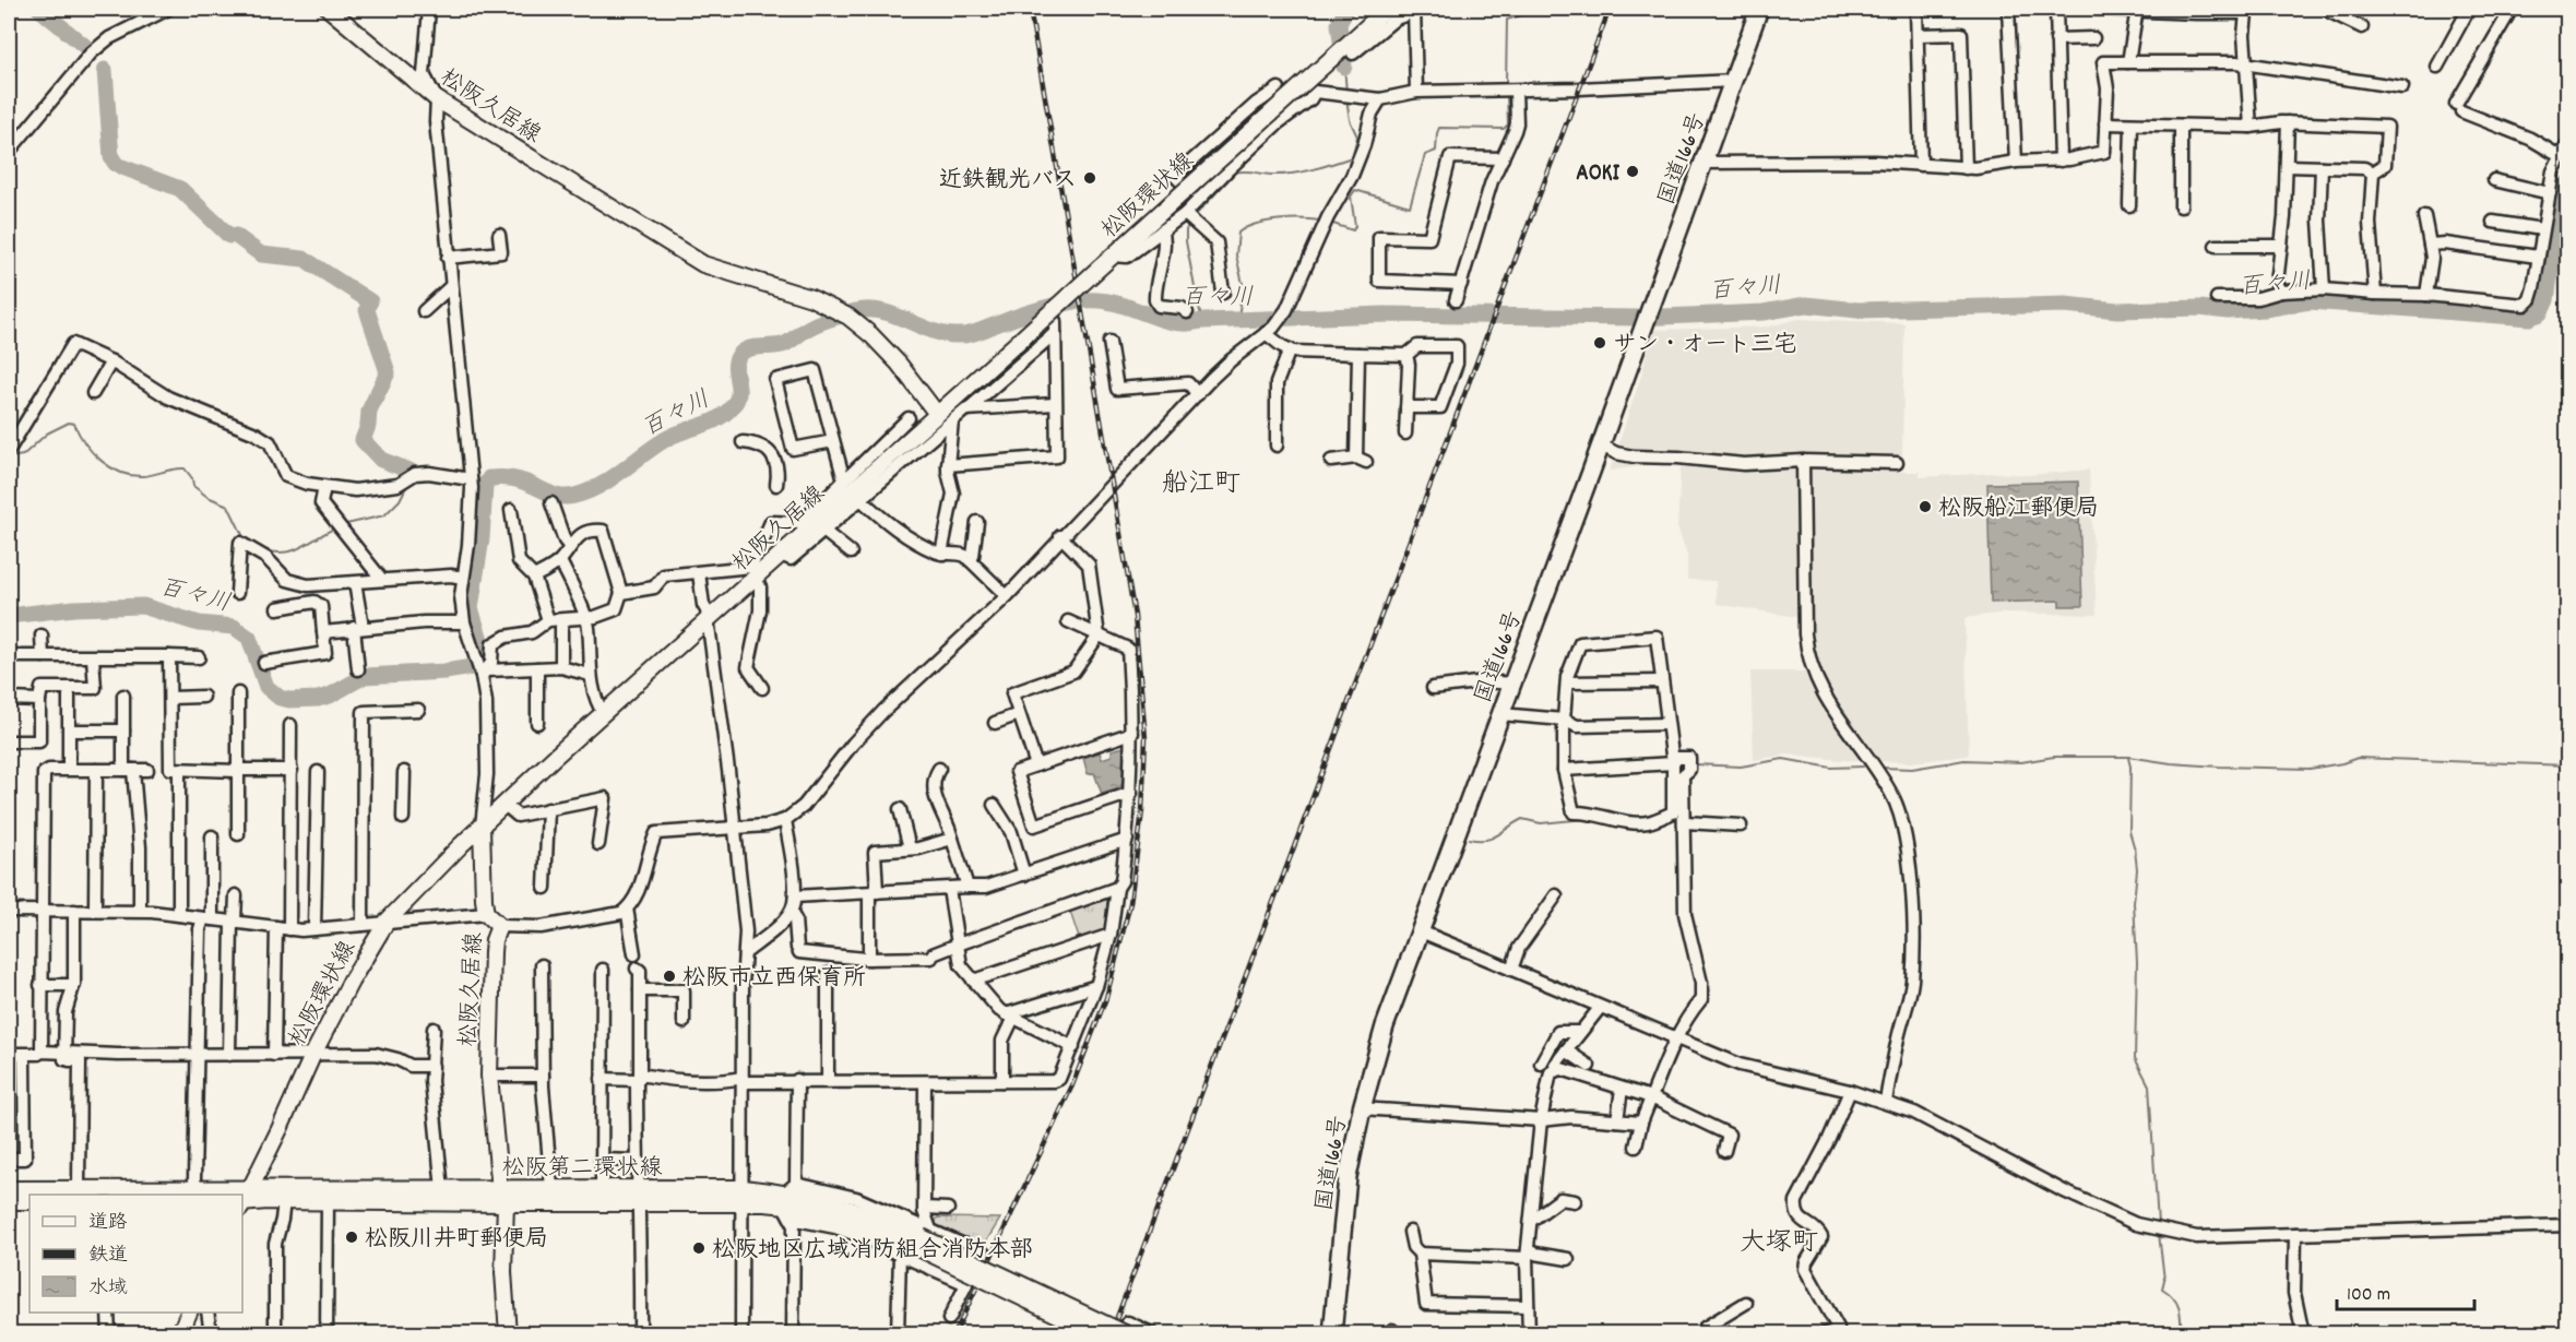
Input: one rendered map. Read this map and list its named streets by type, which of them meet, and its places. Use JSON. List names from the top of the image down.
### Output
{
  "streets": {
    "highway": ["国道166号"],
    "main road": ["松阪久居線", "松阪環状線", "松阪第二環状線"]
  },
  "crossings": [
    ["松阪久居線", "松阪環状線"],
    ["松阪久居線", "松阪第二環状線"],
    ["松阪環状線", "松阪第二環状線"]
  ],
  "districts": ["船江町", "大塚町"],
  "water": ["百々川"],
  "places": [
    "AOKI",
    "近鉄観光バス",
    "サン・オート三宅",
    "松阪船江郵便局",
    "松阪市立西保育所",
    "松阪川井町郵便局",
    "松阪地区広域消防組合消防本部"
  ],
  "legend": ["道路", "鉄道", "水域"],
  "scale_bar": "100 m"
}
